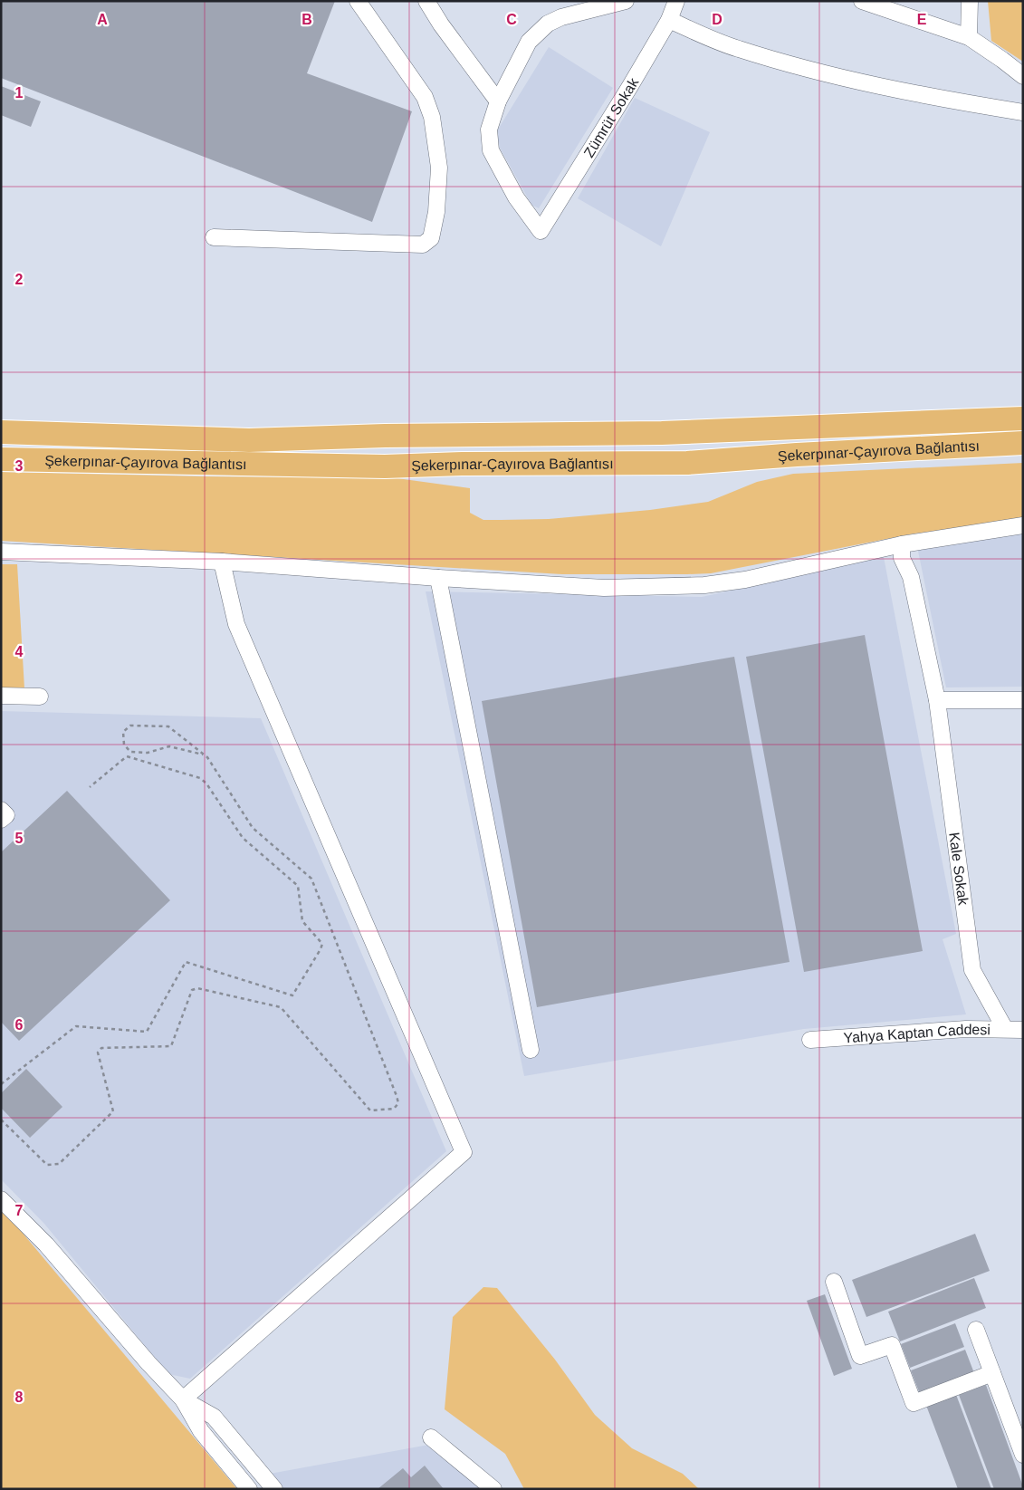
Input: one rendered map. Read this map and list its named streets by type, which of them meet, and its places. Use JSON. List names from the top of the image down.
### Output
{
  "streets": {
    "highway": ["Şekerpınar-Çayırova Bağlantısı"],
    "street": ["Zümrüt Sokak", "Kale Sokak", "Yahya Kaptan Caddesi"]
  },
  "crossings": [
    ["Kale Sokak", "Yahya Kaptan Caddesi"]
  ],
  "grid": {
    "columns": [
      "A",
      "B",
      "C",
      "D",
      "E"
    ],
    "rows": [
      "1",
      "2",
      "3",
      "4",
      "5",
      "6",
      "7",
      "8"
    ]
  }
}
